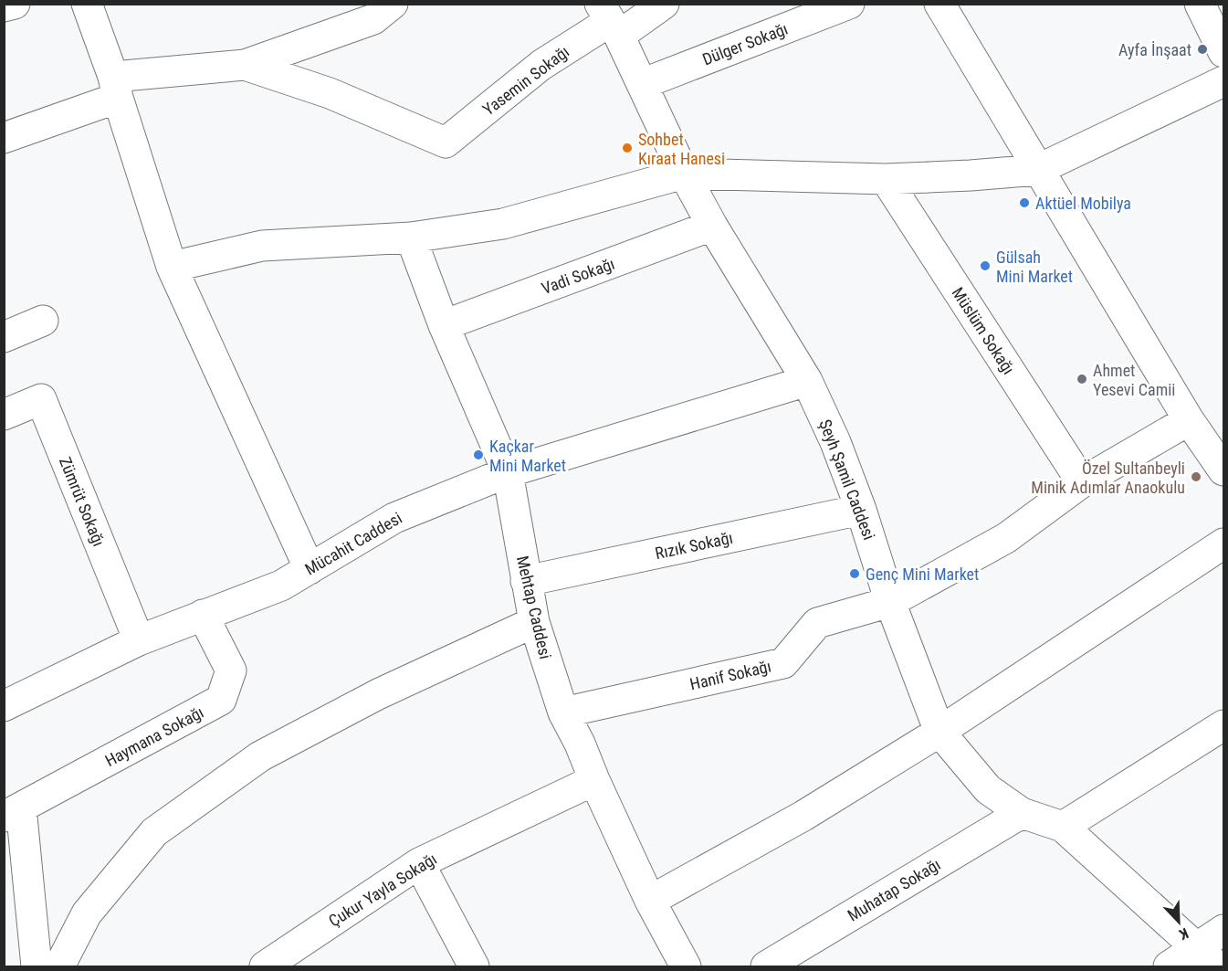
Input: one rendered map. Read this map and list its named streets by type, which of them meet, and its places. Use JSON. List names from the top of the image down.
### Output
{
  "streets": {
    "street": [
      "Dülger Sokağı",
      "Yasemin Sokağı",
      "Vadi Sokağı",
      "Müslüm Sokağı",
      "Şeyh Şamil Caddesi",
      "Zümrüt Sokağı",
      "Mücahit Caddesi",
      "Rızık Sokağı",
      "Mehtap Caddesi",
      "Hanif Sokağı",
      "Haymana Sokağı",
      "Çukur Yayla Sokağı",
      "Muhatap Sokağı"
    ]
  },
  "crossings": [
    ["Dülger Sokağı", "Şeyh Şamil Caddesi"],
    ["Yasemin Sokağı", "Şeyh Şamil Caddesi"],
    ["Vadi Sokağı", "Şeyh Şamil Caddesi"],
    ["Vadi Sokağı", "Mehtap Caddesi"],
    ["Müslüm Sokağı", "Hanif Sokağı"],
    ["Şeyh Şamil Caddesi", "Mücahit Caddesi"],
    ["Şeyh Şamil Caddesi", "Rızık Sokağı"],
    ["Şeyh Şamil Caddesi", "Hanif Sokağı"],
    ["Şeyh Şamil Caddesi", "Muhatap Sokağı"],
    ["Zümrüt Sokağı", "Mücahit Caddesi"],
    ["Mücahit Caddesi", "Mehtap Caddesi"],
    ["Mücahit Caddesi", "Haymana Sokağı"],
    ["Rızık Sokağı", "Mehtap Caddesi"],
    ["Mehtap Caddesi", "Hanif Sokağı"],
    ["Mehtap Caddesi", "Çukur Yayla Sokağı"]
  ],
  "places": [
    "Ayfa İnşaat",
    "Sohbet Kıraat Hanesi",
    "Aktüel Mobilya",
    "Gülsah Mini Market",
    "Ahmet Yesevi Camii",
    "Kaçkar Mini Market",
    "Özel Sultanbeyli Minik Adımlar Anaokulu",
    "Genç Mini Market"
  ],
  "north": "bottom right"
}
